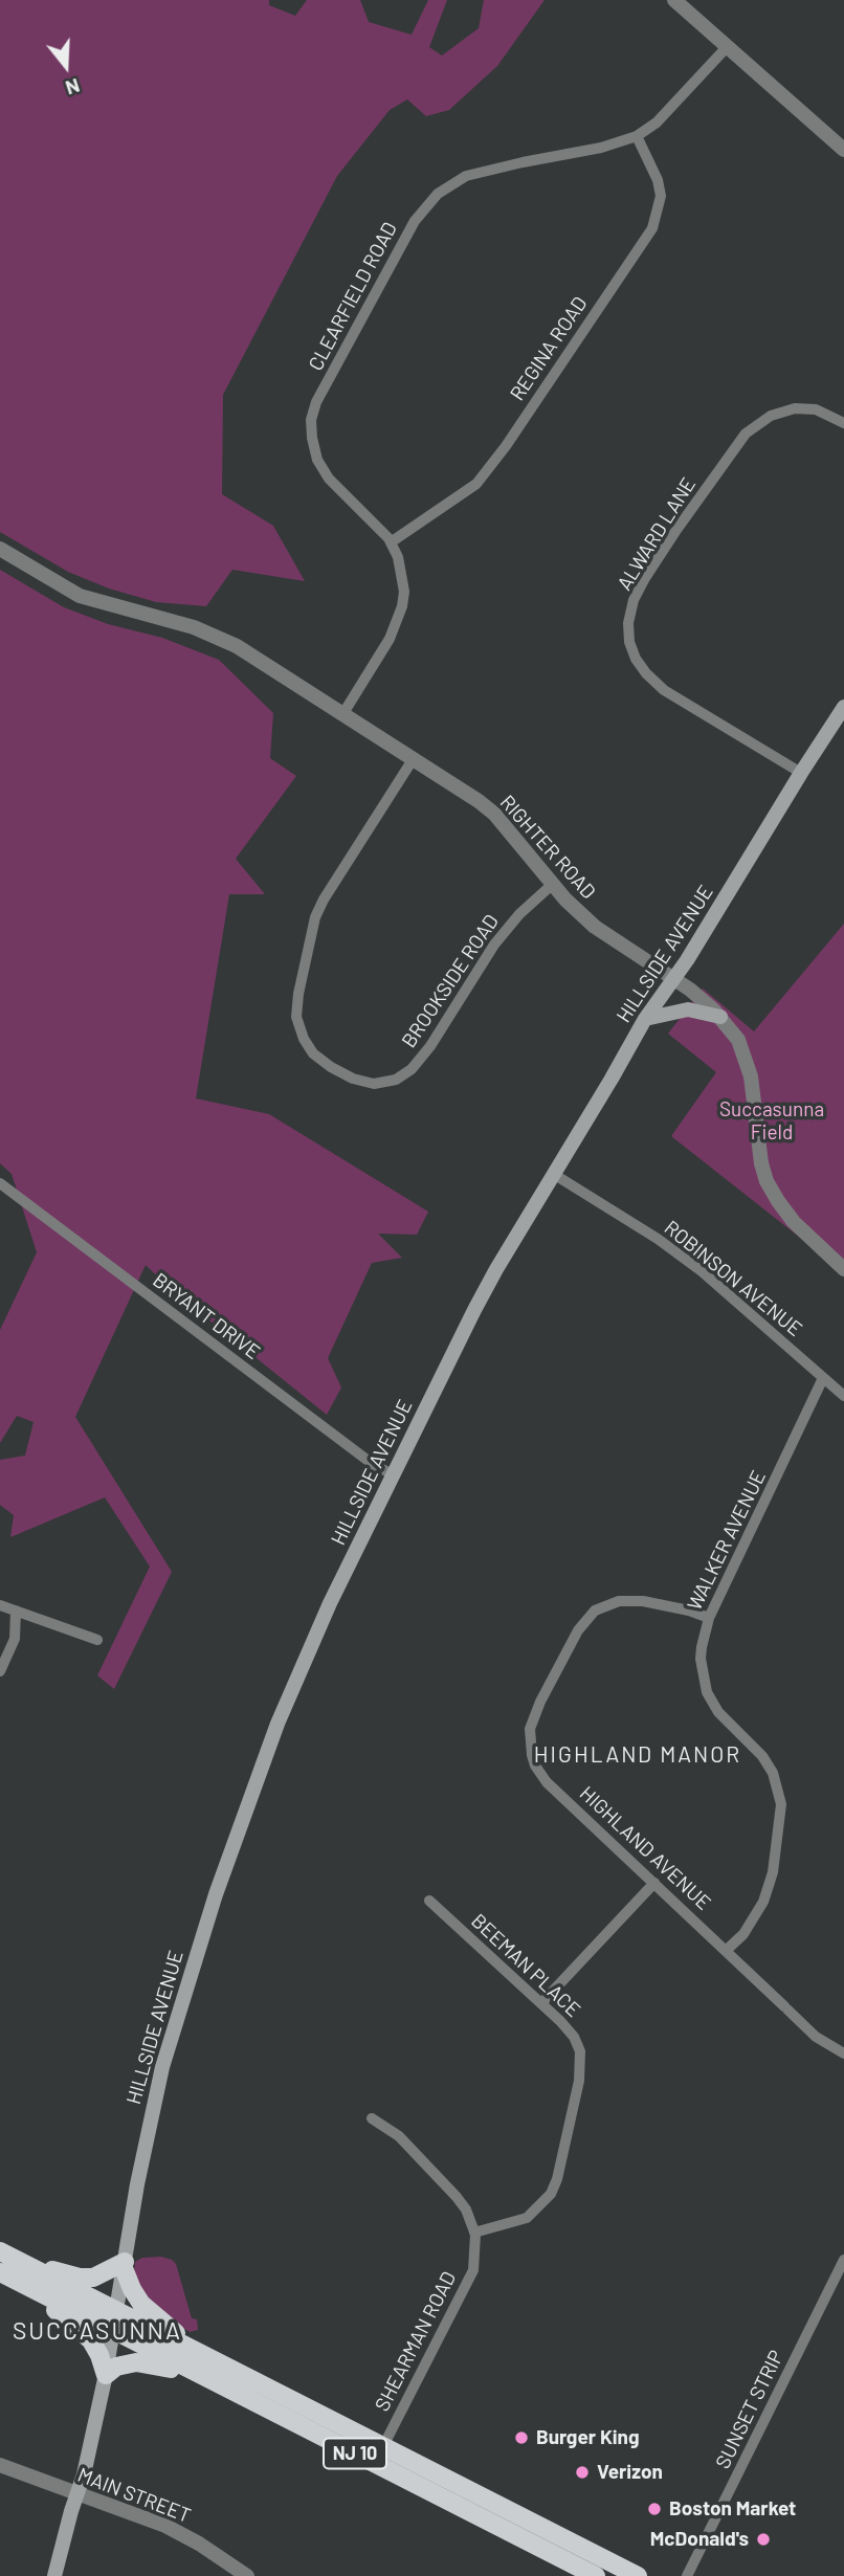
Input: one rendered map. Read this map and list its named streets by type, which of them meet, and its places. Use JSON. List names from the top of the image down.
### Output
{
  "streets": {
    "highway": ["NJ 10"],
    "main road": ["HILLSIDE AVENUE"],
    "street": [
      "CLEARFIELD ROAD",
      "REGINA ROAD",
      "ALWARD LANE",
      "RIGHTER ROAD",
      "BROOKSIDE ROAD",
      "ROBINSON AVENUE",
      "BRYANT DRIVE",
      "WALKER AVENUE",
      "HIGHLAND AVENUE",
      "BEEMAN PLACE",
      "SHEARMAN ROAD",
      "SUNSET STRIP",
      "MAIN STREET"
    ]
  },
  "crossings": [
    ["CLEARFIELD ROAD", "REGINA ROAD"],
    ["CLEARFIELD ROAD", "RIGHTER ROAD"],
    ["ALWARD LANE", "HILLSIDE AVENUE"],
    ["RIGHTER ROAD", "HILLSIDE AVENUE"],
    ["RIGHTER ROAD", "BROOKSIDE ROAD"],
    ["HILLSIDE AVENUE", "ROBINSON AVENUE"],
    ["HILLSIDE AVENUE", "BRYANT DRIVE"],
    ["HILLSIDE AVENUE", "NJ 10"],
    ["HILLSIDE AVENUE", "MAIN STREET"],
    ["ROBINSON AVENUE", "WALKER AVENUE"],
    ["WALKER AVENUE", "HIGHLAND AVENUE"],
    ["BEEMAN PLACE", "SHEARMAN ROAD"],
    ["SHEARMAN ROAD", "NJ 10"]
  ],
  "districts": ["HIGHLAND MANOR", "SUCCASUNNA"],
  "parks": ["Succasunna Field"],
  "places": [
    "Burger King",
    "Verizon",
    "Boston Market",
    "McDonald's"
  ],
  "north": "bottom"
}
